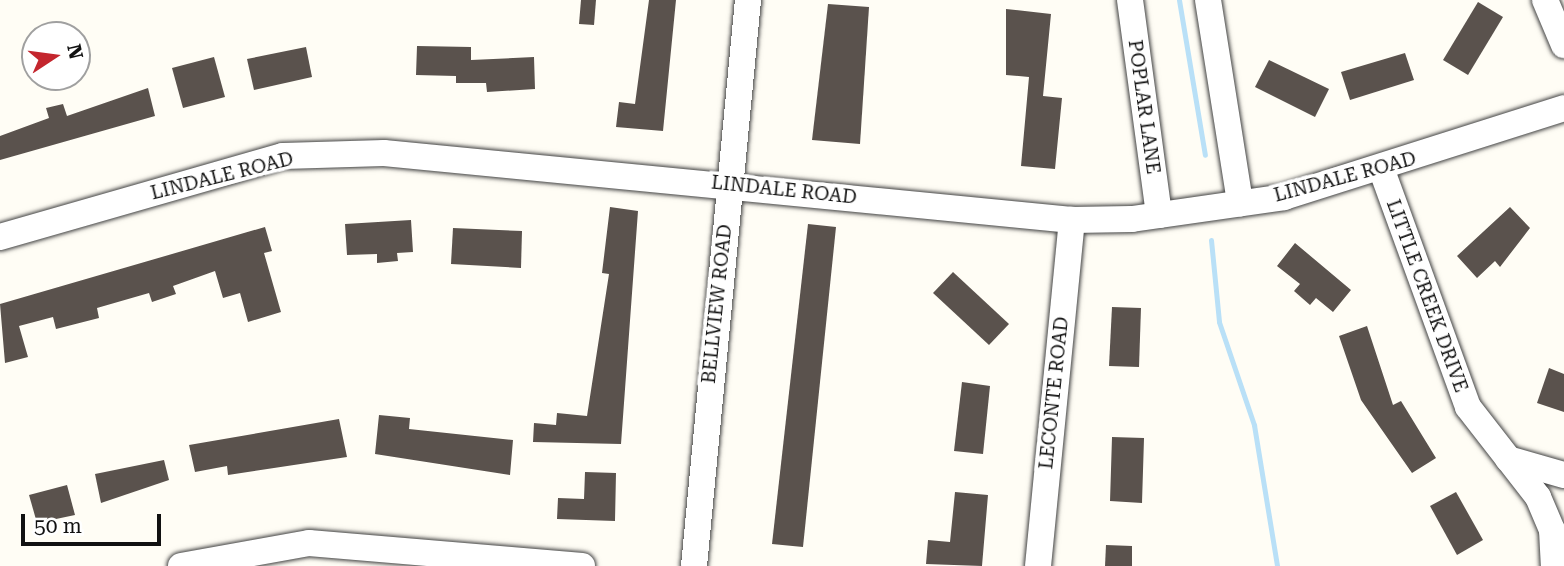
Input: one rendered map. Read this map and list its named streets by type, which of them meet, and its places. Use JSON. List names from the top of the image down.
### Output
{
  "streets": {
    "street": [
      "POPLAR LANE",
      "LINDALE ROAD",
      "LITTLE CREEK DRIVE",
      "BELLVIEW ROAD",
      "LECONTE ROAD"
    ]
  },
  "crossings": [
    ["POPLAR LANE", "LINDALE ROAD"],
    ["LINDALE ROAD", "LITTLE CREEK DRIVE"],
    ["LINDALE ROAD", "BELLVIEW ROAD"],
    ["LINDALE ROAD", "LECONTE ROAD"]
  ],
  "scale_bar": "50 m",
  "north": "right"
}
